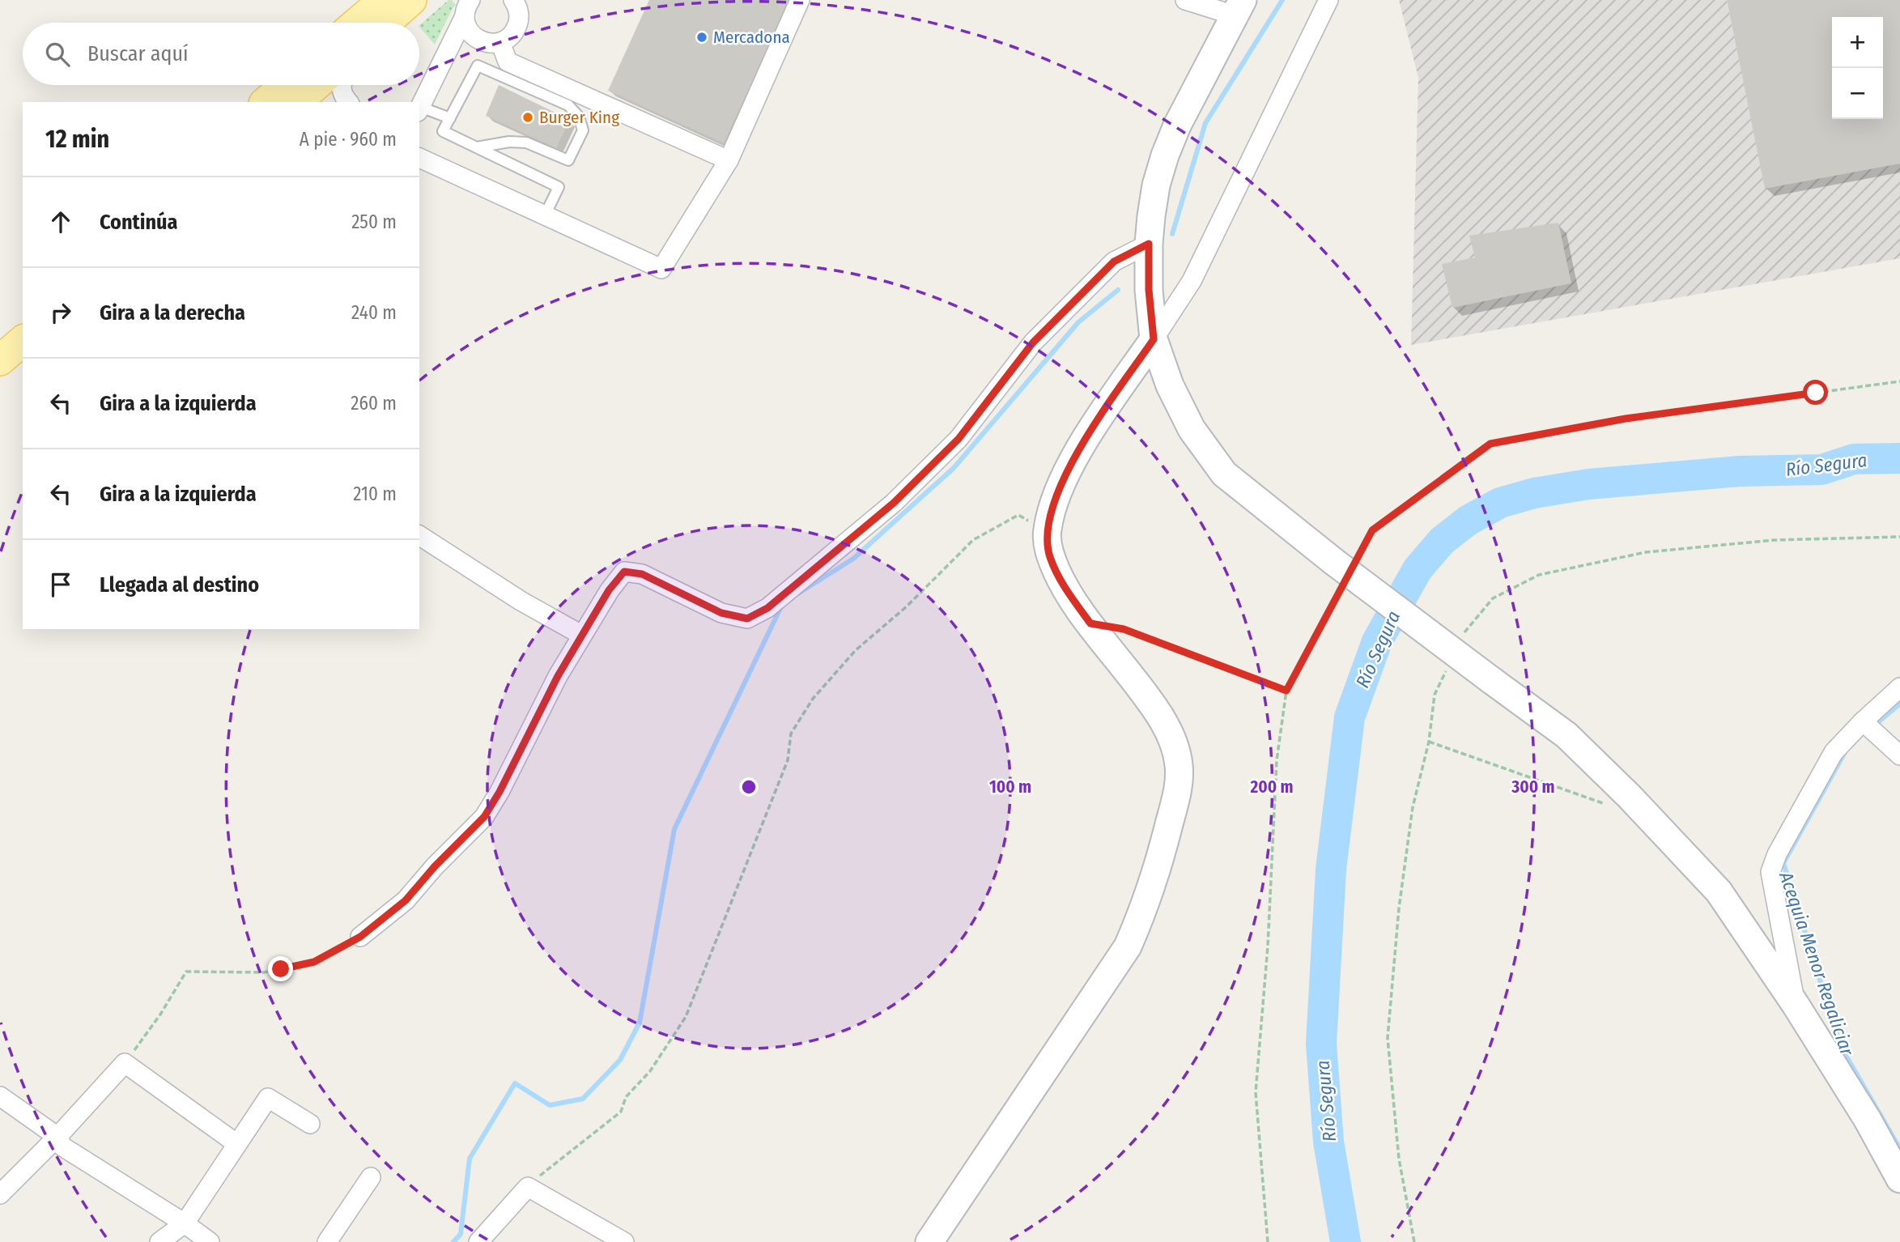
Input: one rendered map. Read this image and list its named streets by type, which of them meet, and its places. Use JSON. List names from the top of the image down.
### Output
{
  "water": ["Río Segura", "Acequia Menor Regaliciar"],
  "places": ["Mercadona", "Burger King"],
  "page": {
    "map_buttons": ["+", "−"],
    "search": "Buscar aquí",
    "heading": ["12 min", "A pie · 960 m"],
    "list": [
      ["Continúa", "250 m"],
      ["Gira a la derecha", "240 m"],
      ["Gira a la izquierda", "260 m"],
      ["Gira a la izquierda", "210 m"],
      "Llegada al destino"
    ]
  },
  "rings": ["100 m", "200 m", "300 m"]
}
